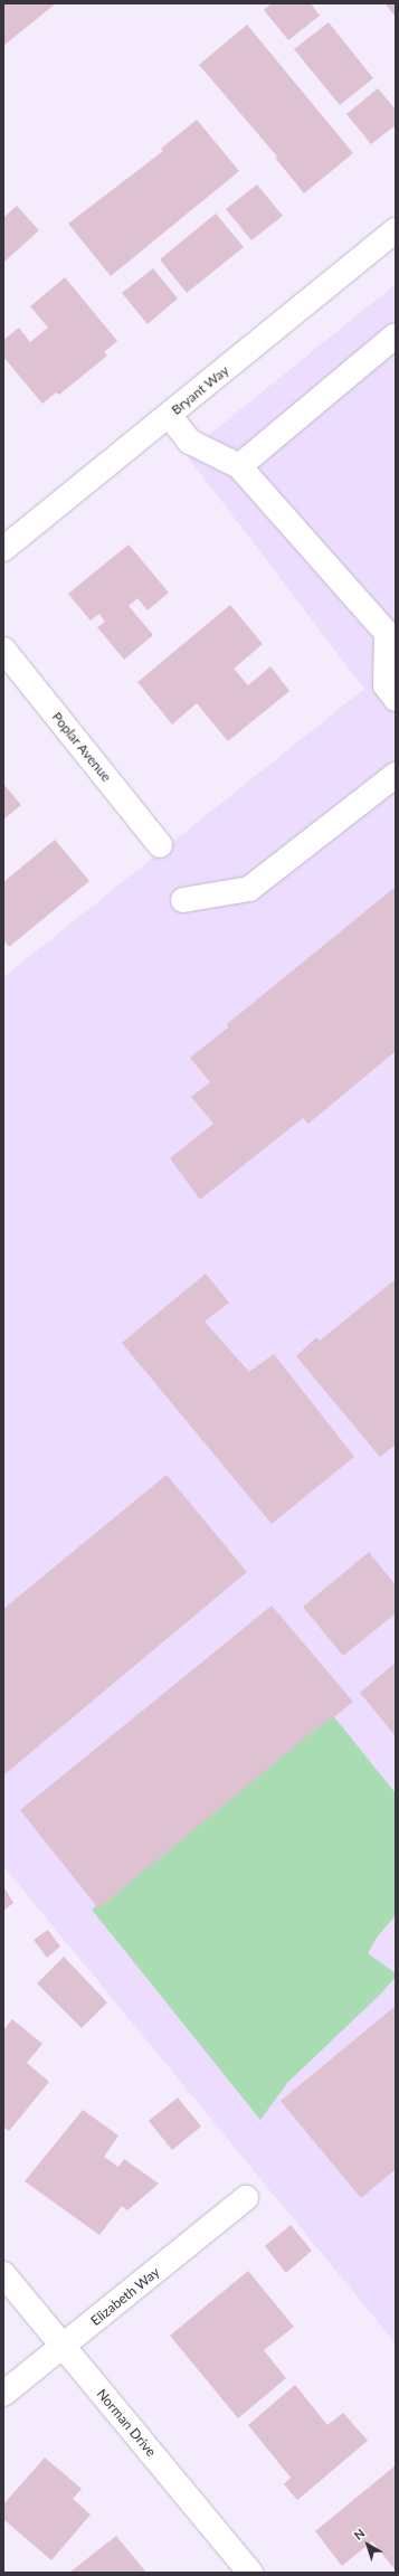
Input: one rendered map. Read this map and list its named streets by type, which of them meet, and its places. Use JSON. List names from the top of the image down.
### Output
{
  "streets": {
    "street": [
      "Bryant Way",
      "Poplar Avenue",
      "Elizabeth Way",
      "Norman Drive"
    ]
  },
  "crossings": [
    ["Elizabeth Way", "Norman Drive"]
  ],
  "north": "top left"
}
